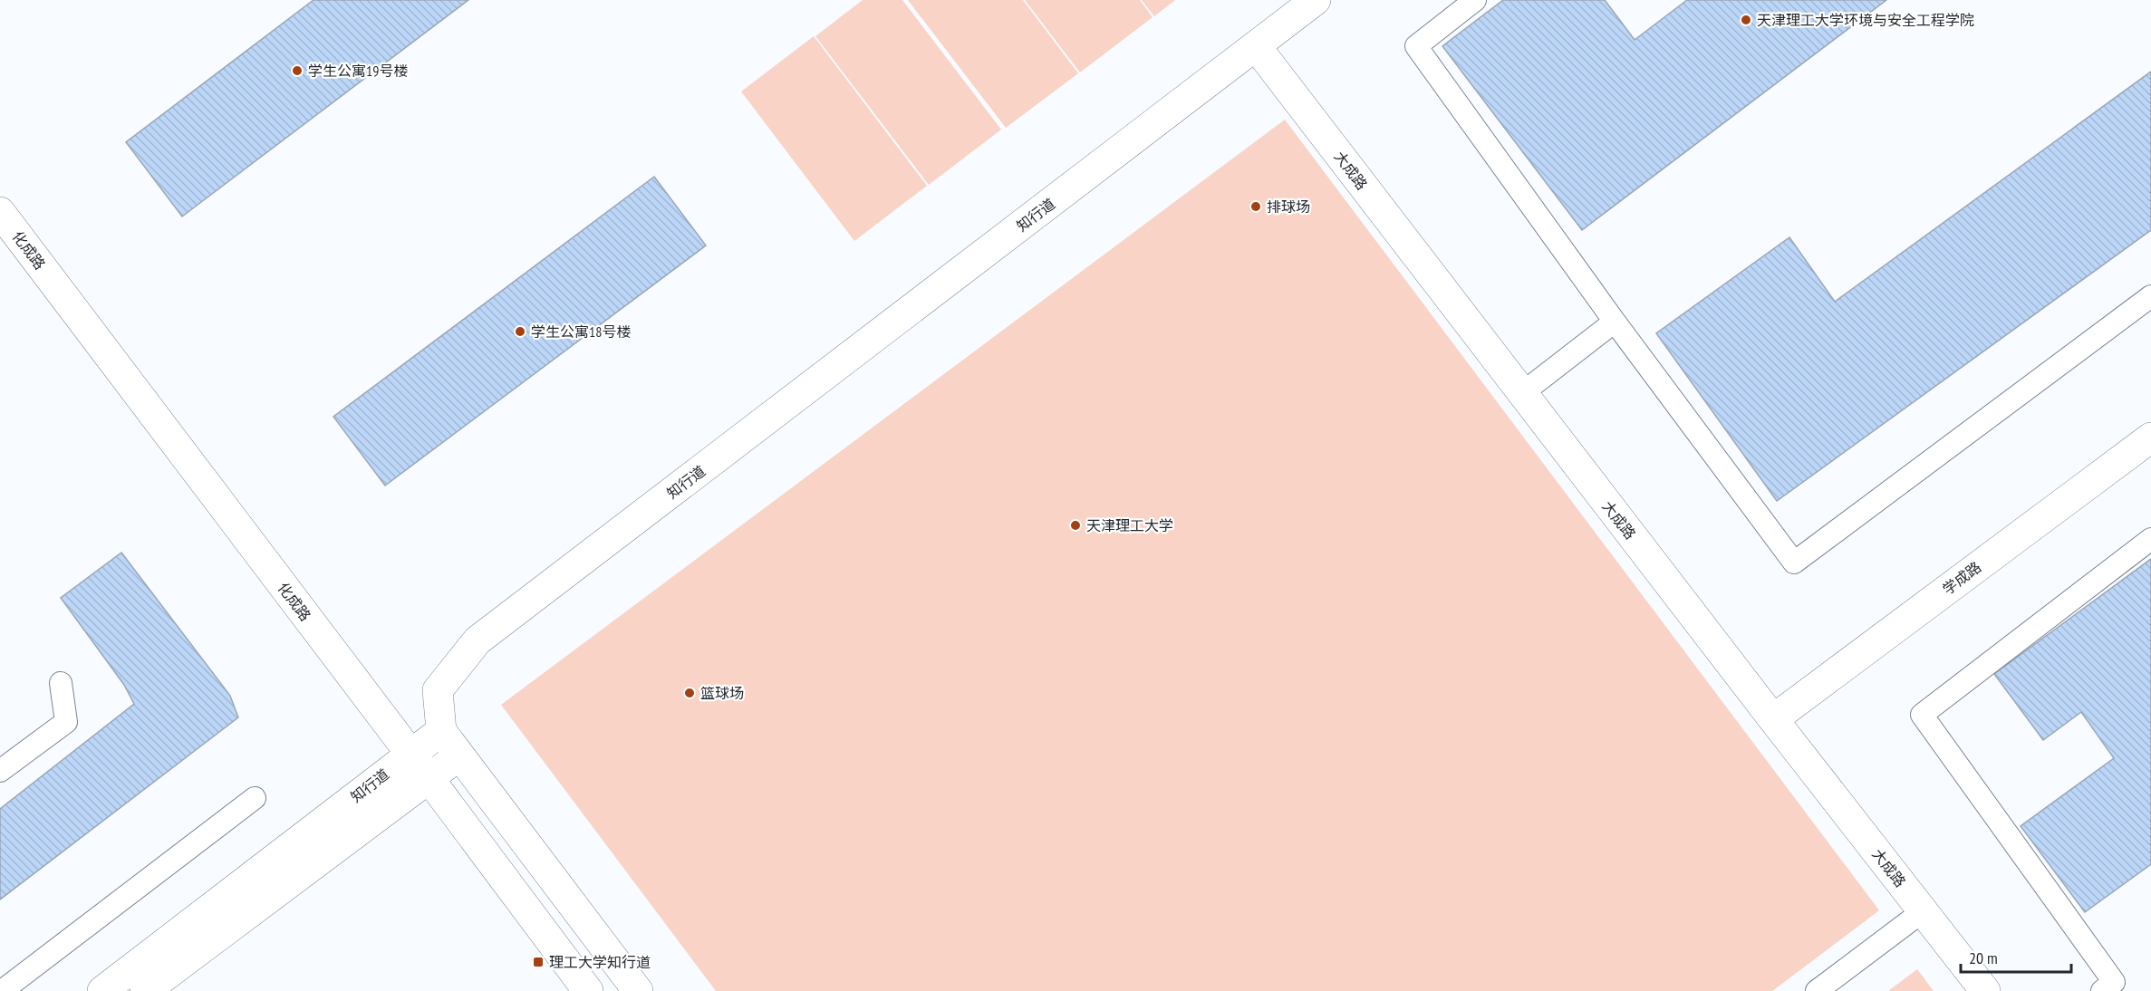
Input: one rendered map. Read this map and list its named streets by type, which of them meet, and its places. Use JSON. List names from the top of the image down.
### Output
{
  "streets": {
    "street": [
      "大成路",
      "知行道",
      "化成路",
      "学成路"
    ]
  },
  "crossings": [
    ["大成路", "知行道"],
    ["大成路", "学成路"],
    ["知行道", "化成路"]
  ],
  "places": {
    "other": [
      "天津理工大学环境与安全工程学院",
      "学生公寓19号楼",
      "排球场",
      "学生公寓18号楼",
      "天津理工大学",
      "篮球场"
    ],
    "transit": ["理工大学知行道"]
  },
  "scale_bar": "20 m"
}
